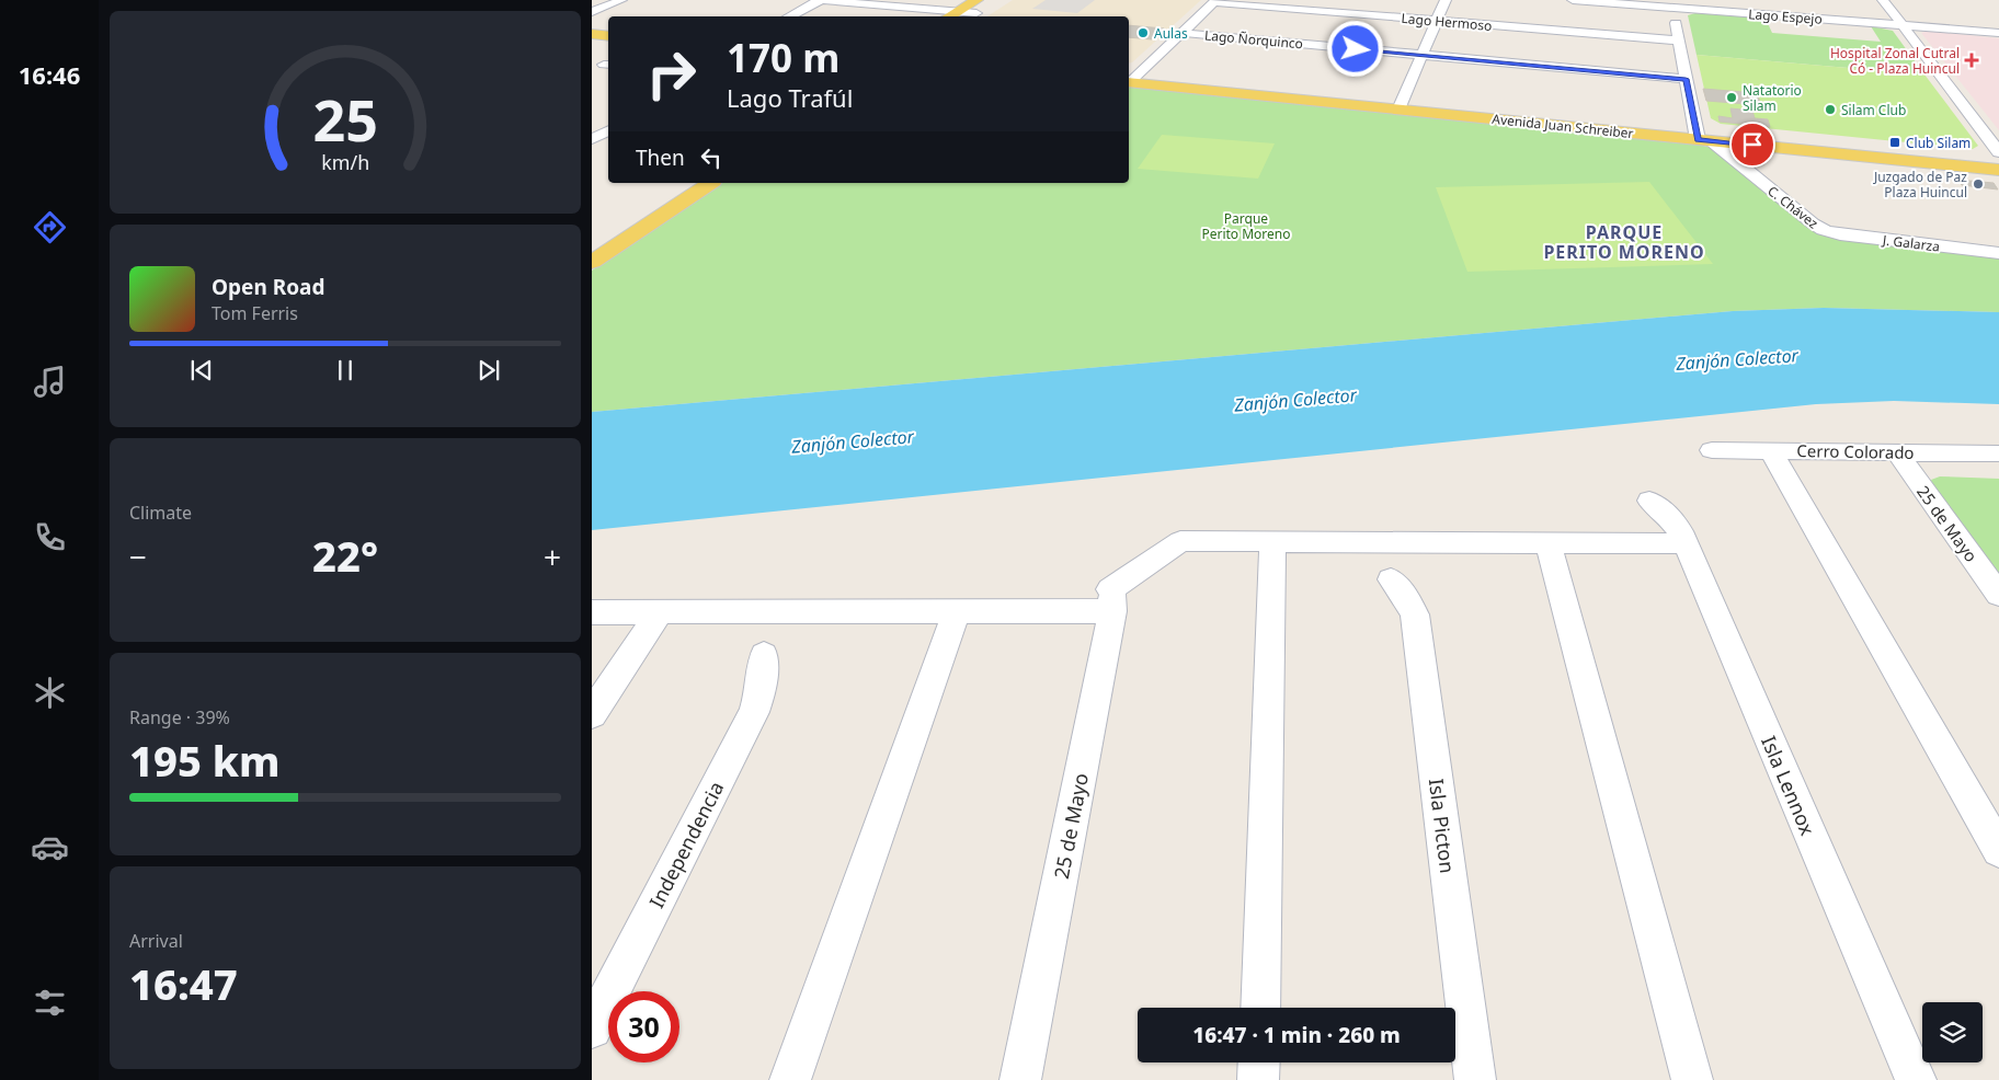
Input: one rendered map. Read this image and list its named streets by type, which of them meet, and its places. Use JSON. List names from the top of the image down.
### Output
{
  "streets": {
    "main road": ["Avenida Juan Schreiber"],
    "street": [
      "Lago Espejo",
      "Lago Hermoso",
      "Lago Ñorquinco",
      "C. Chávez",
      "J. Galarza",
      "Cerro Colorado",
      "25 de Mayo",
      "Isla Lennox",
      "Isla Picton",
      "Independencia"
    ]
  },
  "crossings": [
    ["Avenida Juan Schreiber", "C. Chávez"],
    ["C. Chávez", "J. Galarza"],
    ["Cerro Colorado", "25 de Mayo"]
  ],
  "districts": ["PARQUE PERITO MORENO"],
  "water": ["Zanjón Colector"],
  "parks": ["Parque Perito Moreno"],
  "places": {
    "other": [
      "Aulas",
      "Natatorio Silam",
      "Silam Club",
      "Juzgado de Paz Plaza Huincul"
    ],
    "health": ["Hospital Zonal Cutral Có - Plaza Huincul"],
    "transit": ["Club Silam"]
  },
  "page": {
    "tabs": "16:46",
    "turn": ["170 m", "Lago Trafúl"],
    "then": "Then",
    "song": ["Open Road", "Tom Ferris"],
    "tile": [
      "Climate",
      ["Range · 39%", "195 km"],
      ["Arrival", "16:47"]
    ],
    "heat": ["−", "22°", "+"],
    "limit": "30",
    "trip": "16:47 · 1 min · 260 m",
    "gauge": ["25", "km/h"]
  }
}
